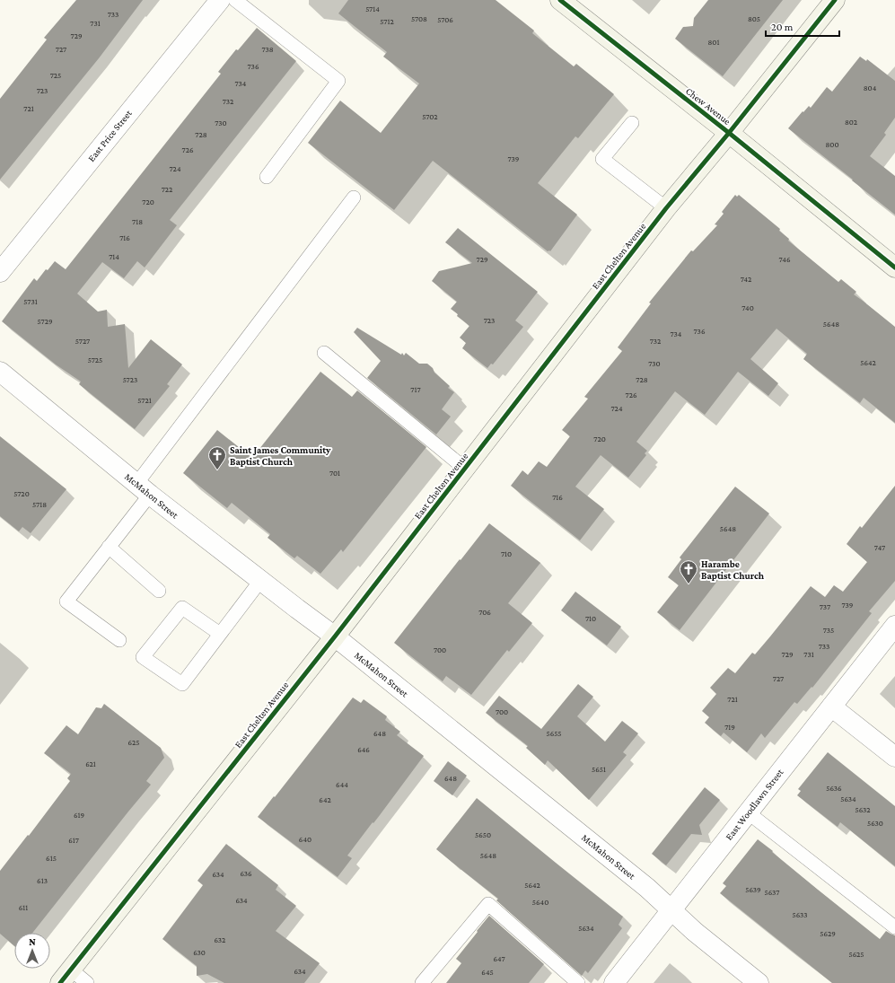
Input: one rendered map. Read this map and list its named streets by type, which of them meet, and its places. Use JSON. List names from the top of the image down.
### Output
{
  "streets": {
    "street": [
      "Chew Avenue",
      "East Price Street",
      "East Chelten Avenue",
      "McMahon Street",
      "East Woodlawn Street"
    ]
  },
  "crossings": [
    ["Chew Avenue", "East Chelten Avenue"],
    ["East Chelten Avenue", "McMahon Street"],
    ["McMahon Street", "East Woodlawn Street"]
  ],
  "places": {
    "church": ["Saint James Community Baptist Church", "Harambe Baptist Church"]
  },
  "house_numbers": [
    "5714",
    "733",
    "5708",
    "805",
    "5706",
    "5712",
    "731",
    "729",
    "801",
    "727",
    "738",
    "736",
    "725",
    "734",
    "804",
    "723",
    "732",
    "721",
    "5702",
    "802",
    "730",
    "728",
    "800",
    "726",
    "739",
    "724",
    "722",
    "720",
    "718",
    "716",
    "714",
    "729",
    "746",
    "742",
    "5731",
    "740",
    "723",
    "5729",
    "5648",
    "736",
    "734",
    "5727",
    "732",
    "5725",
    "5642",
    "730",
    "5723",
    "728",
    "717",
    "726",
    "5721",
    "724",
    "720",
    "701",
    "5720",
    "716",
    "5718",
    "5648",
    "747",
    "710",
    "739",
    "737",
    "706",
    "710",
    "735",
    "733",
    "700",
    "729",
    "731",
    "727",
    "721",
    "700",
    "719",
    "648",
    "5655",
    "625",
    "646",
    "621",
    "5651",
    "648",
    "644",
    "5636",
    "5634",
    "642",
    "5632",
    "619",
    "5630",
    "5650",
    "640",
    "617",
    "5648",
    "615",
    "636",
    "634",
    "613",
    "5642",
    "5639",
    "5637",
    "634",
    "5640",
    "611",
    "5633",
    "5634",
    "5629",
    "632",
    "630",
    "5625",
    "647",
    "634",
    "645"
  ],
  "scale_bar": "20 m",
  "north": "top"
}
